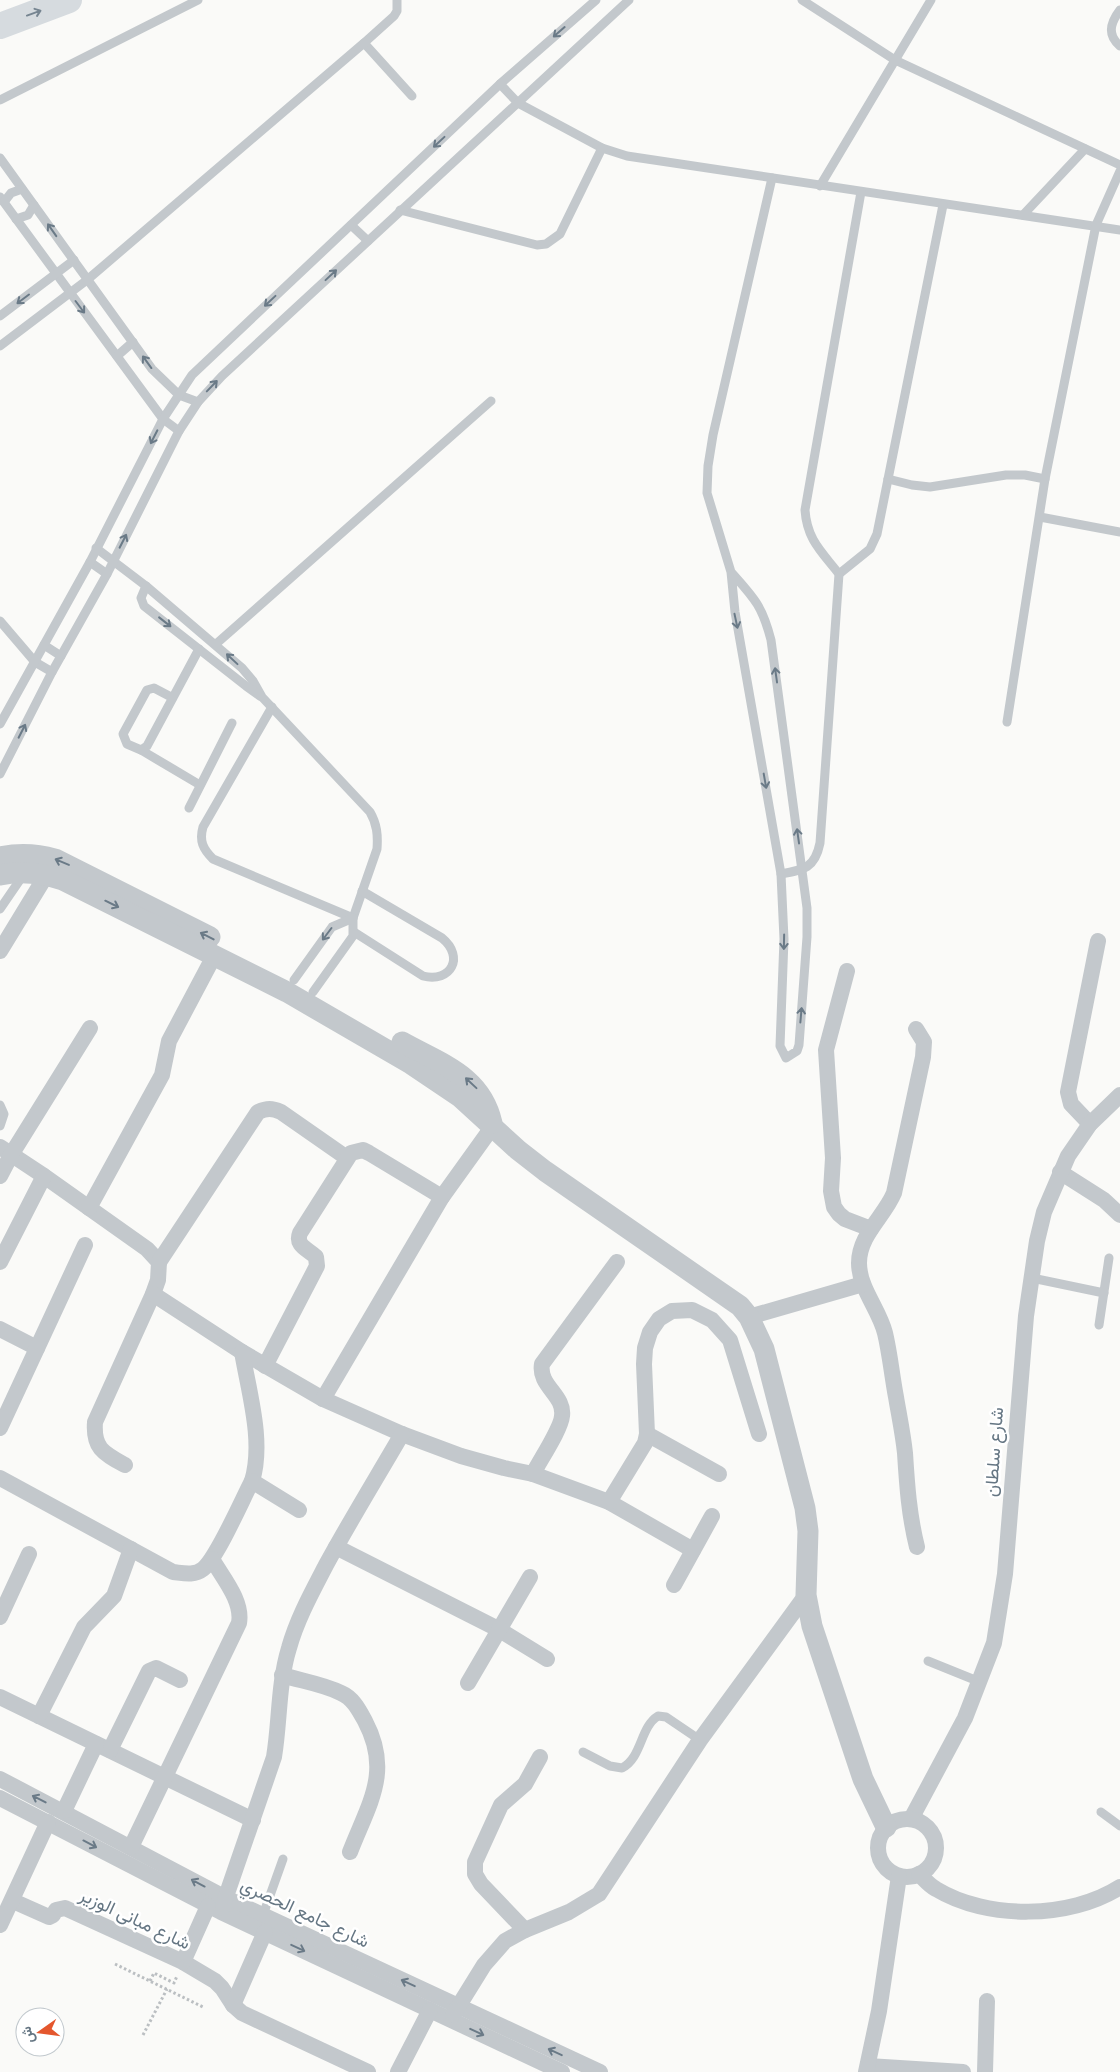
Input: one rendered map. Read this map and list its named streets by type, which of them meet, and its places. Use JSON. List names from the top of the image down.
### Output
{
  "streets": {
    "street": ["شارع سلطان", "شارع جامع الحصري", "شارع مبانى الوزير"]
  },
  "north": "left"
}
